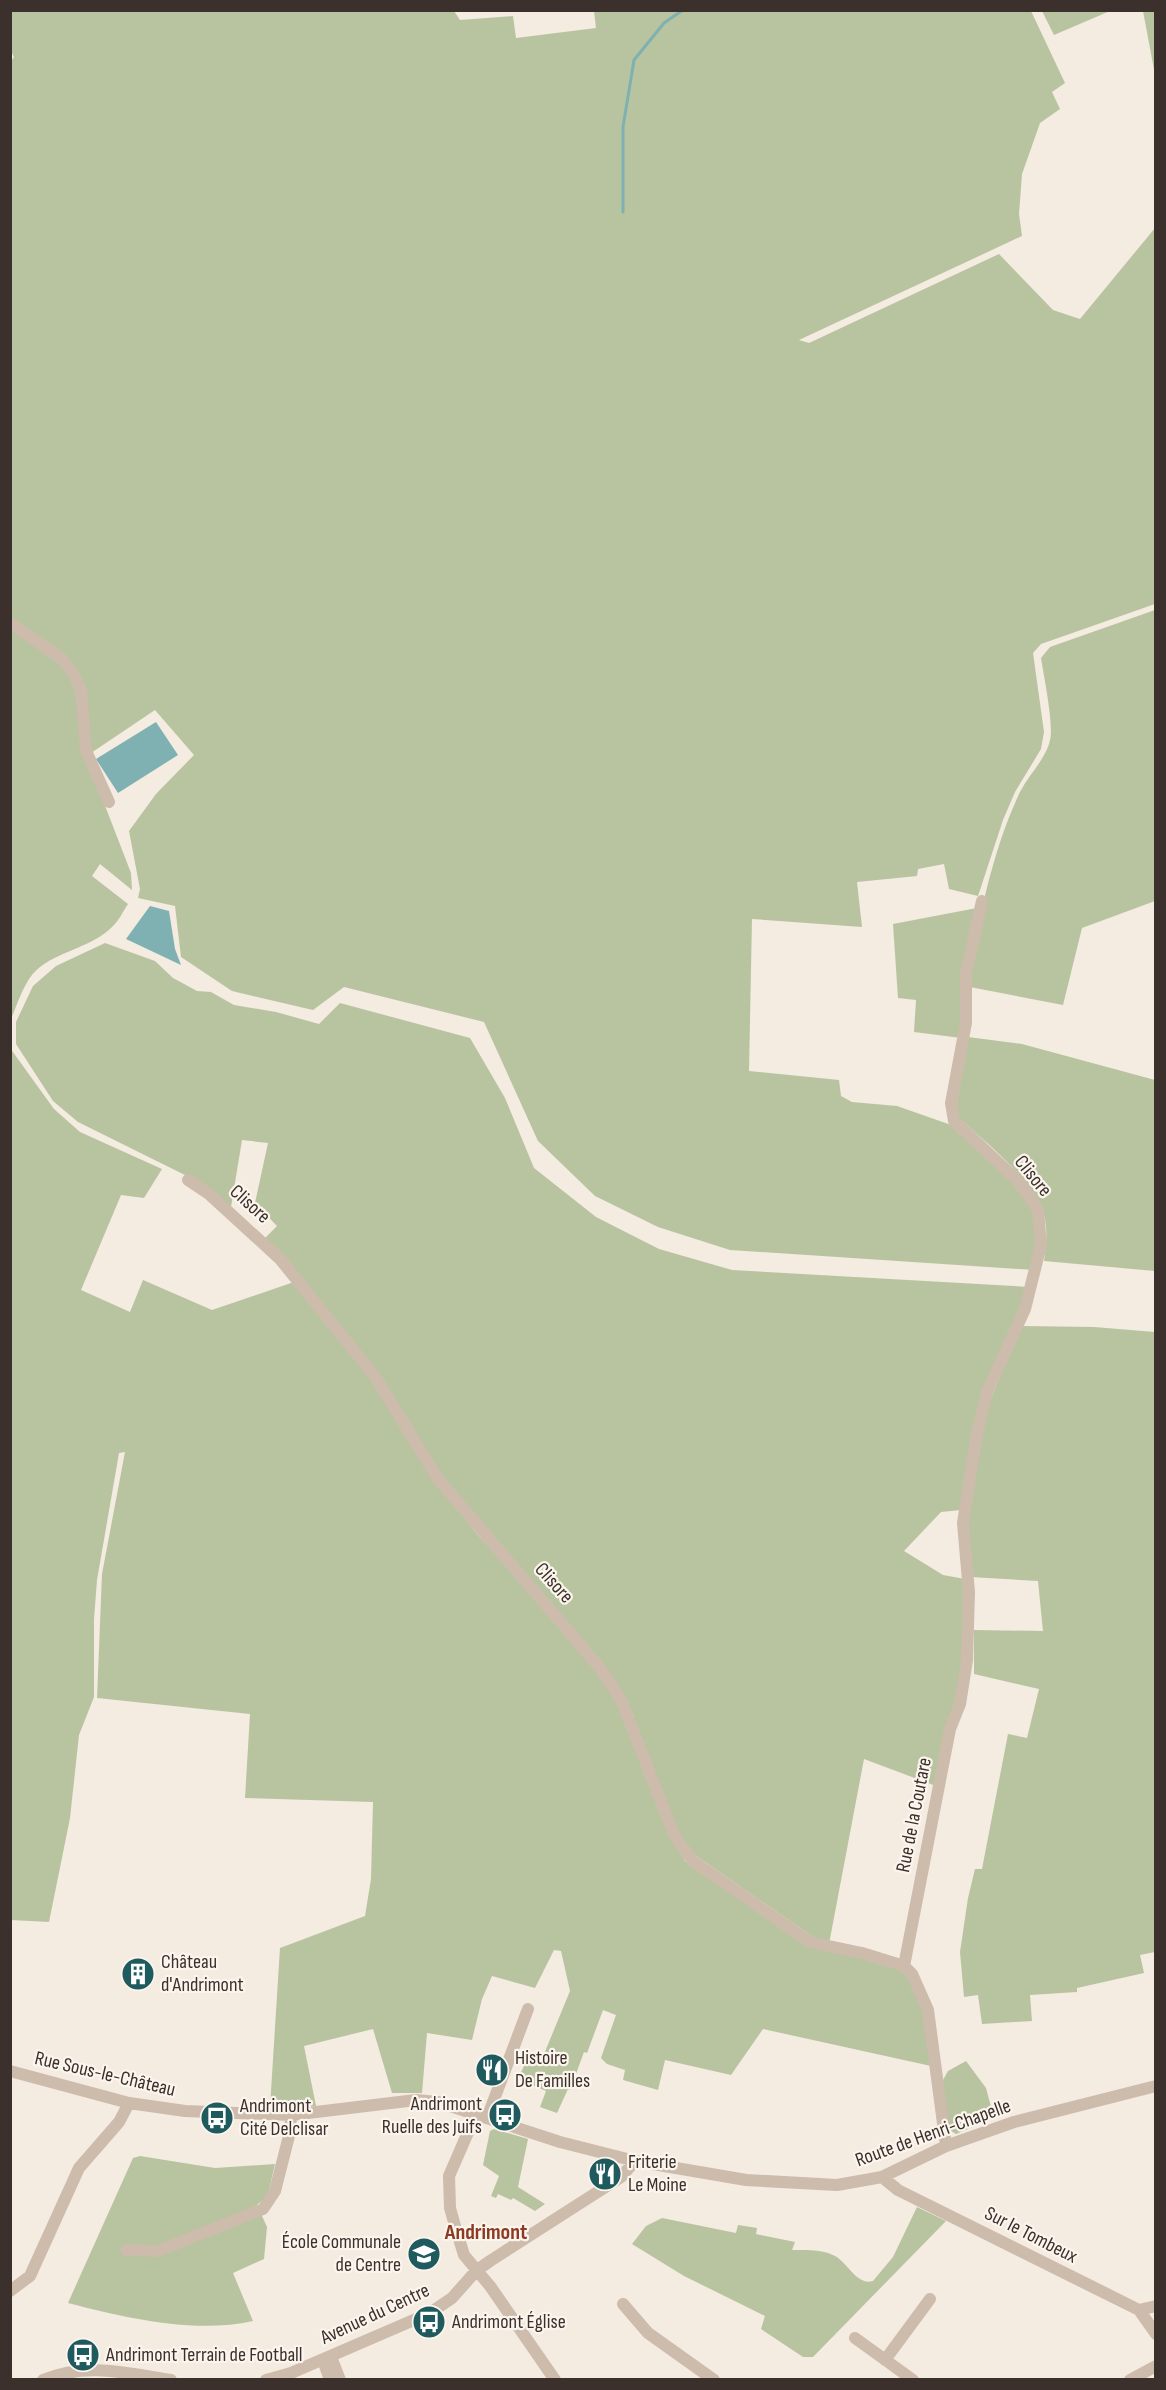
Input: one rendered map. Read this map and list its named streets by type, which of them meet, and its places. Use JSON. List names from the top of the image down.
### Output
{
  "streets": {
    "street": [
      "Clisore",
      "Rue de la Coutare",
      "Rue Sous-le-Château",
      "Route de Henri-Chapelle",
      "Sur le Tombeux",
      "Avenue du Centre"
    ]
  },
  "crossings": [
    ["Clisore", "Rue de la Coutare"],
    ["Rue Sous-le-Château", "Route de Henri-Chapelle"],
    ["Route de Henri-Chapelle", "Sur le Tombeux"],
    ["Route de Henri-Chapelle", "Avenue du Centre"]
  ],
  "districts": ["Andrimont"],
  "places": {
    "building": ["Château d'Andrimont"],
    "restaurant": ["Histoire De Familles", "Friterie Le Moine"],
    "bus stop": [
      "Andrimont Ruelle des Juifs",
      "Andrimont Cité Delclisar",
      "Andrimont Église",
      "Andrimont Terrain de Football"
    ],
    "school or university": ["École Communale de Centre"]
  }
}
